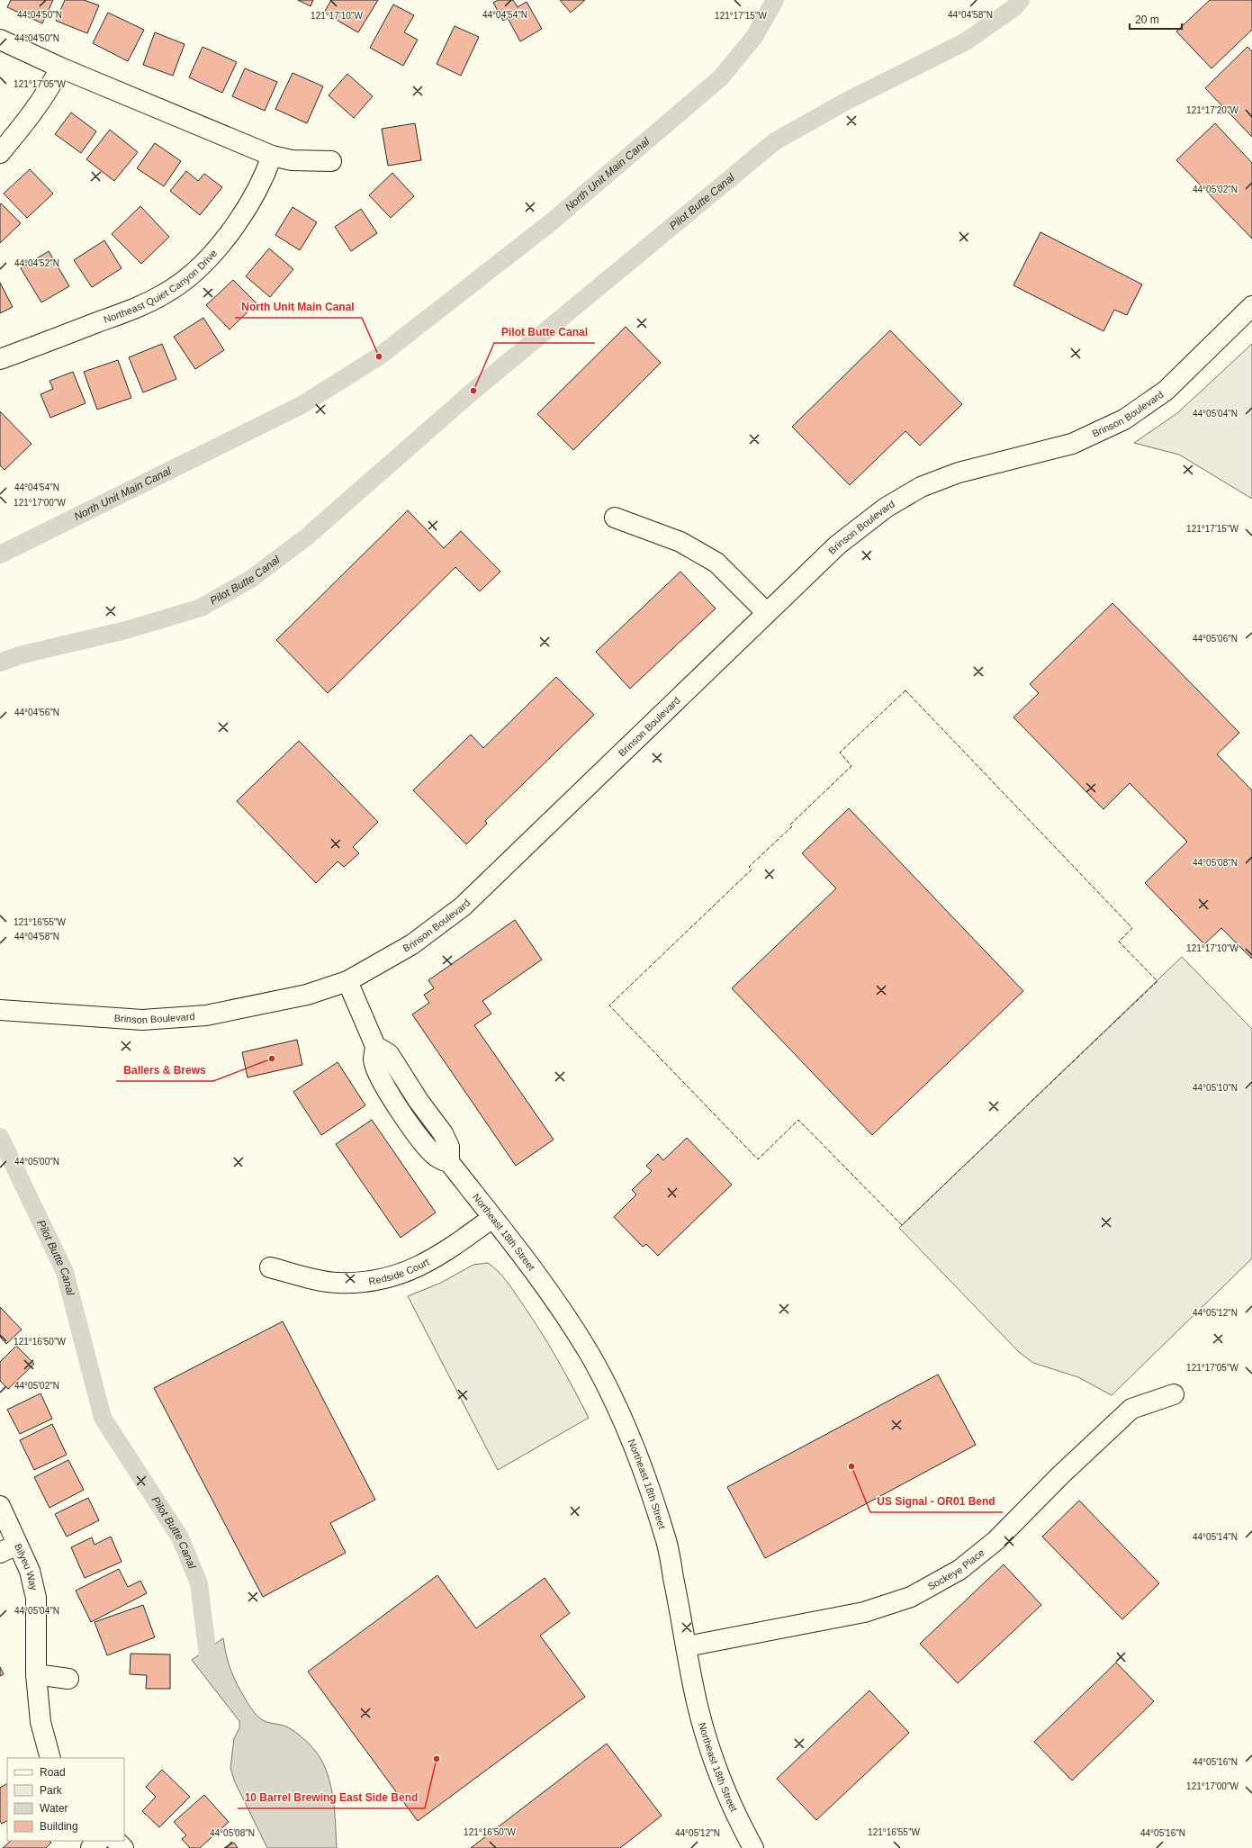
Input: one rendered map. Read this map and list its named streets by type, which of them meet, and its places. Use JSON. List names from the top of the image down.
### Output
{
  "streets": {
    "street": [
      "Northeast Quiet Canyon Drive",
      "Brinson Boulevard",
      "Northeast 18th Street",
      "Redside Court",
      "Bilyeu Way",
      "Sockeye Place"
    ]
  },
  "crossings": [
    ["Brinson Boulevard", "Northeast 18th Street"],
    ["Northeast 18th Street", "Redside Court"],
    ["Northeast 18th Street", "Sockeye Place"]
  ],
  "water": ["North Unit Main Canal", "Pilot Butte Canal"],
  "places": [
    "North Unit Main Canal",
    "Pilot Butte Canal",
    "Ballers & Brews",
    "US Signal - OR01 Bend",
    "10 Barrel Brewing East Side Bend"
  ],
  "legend": [
    "Road",
    "Park",
    "Water",
    "Building"
  ],
  "scale_bar": "20 m",
  "coordinates": [
    "44°04'50\"N",
    "44°04'54\"N",
    "44°04'58\"N",
    "121°17'10\"W",
    "121°17'15\"W",
    "121°17'05\"W",
    "121°17'20\"W",
    "44°05'02\"N",
    "44°04'52\"N",
    "44°05'04\"N",
    "121°17'00\"W",
    "44°05'06\"N",
    "44°04'56\"N",
    "44°05'08\"N",
    "121°16'55\"W",
    "44°05'10\"N",
    "44°05'00\"N",
    "44°05'12\"N",
    "121°16'50\"W",
    "44°05'14\"N",
    "44°05'16\"N"
  ]
}
